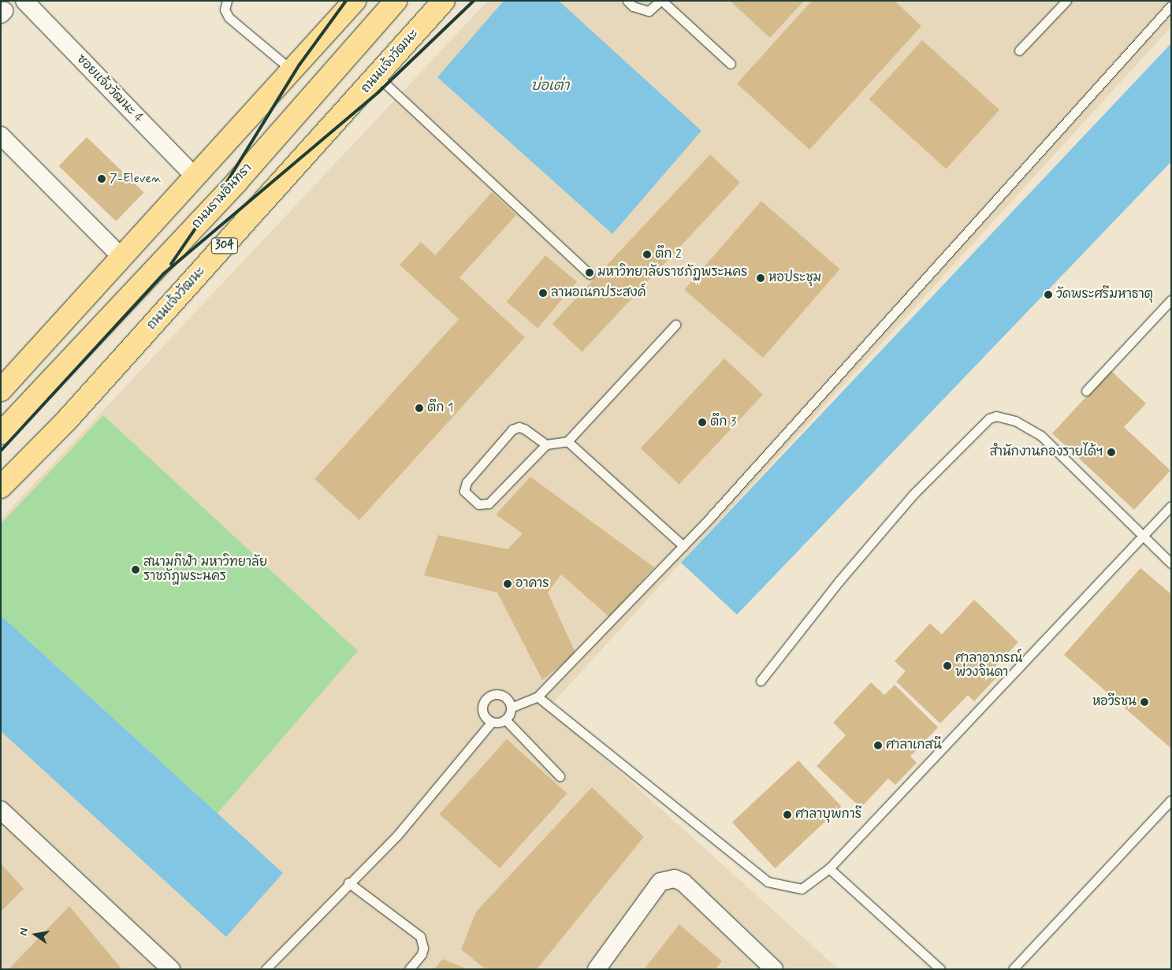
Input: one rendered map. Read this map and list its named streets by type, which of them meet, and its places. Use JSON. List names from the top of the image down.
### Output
{
  "streets": {
    "main road": ["ถนนแจ้งวัฒนะ", "ถนนรามอินทรา", "304"],
    "street": ["ซอยแจ้งวัฒนะ 4"]
  },
  "water": ["บ่อเต่า"],
  "places": [
    "7-Eleven",
    "ตึก 2",
    "มหาวิทยาลัยราชภัฏพระนคร",
    "หอประชุม",
    "ลานอเนกประสงค์",
    "วัดพระศรีมหาธาตุ",
    "ตึก 1",
    "ตึก 3",
    "สำนักงานกองรายได้ฯ",
    "สนามกีฬา มหาวิทยาลัย ราชภัฎพระนคร",
    "อาคาร",
    "ศาลาอาภรณ์ พ่วงจินดา",
    "หอวีรชน",
    "ศาลาเกสนี",
    "ศาลาบุพการี"
  ],
  "north": "left"
}
